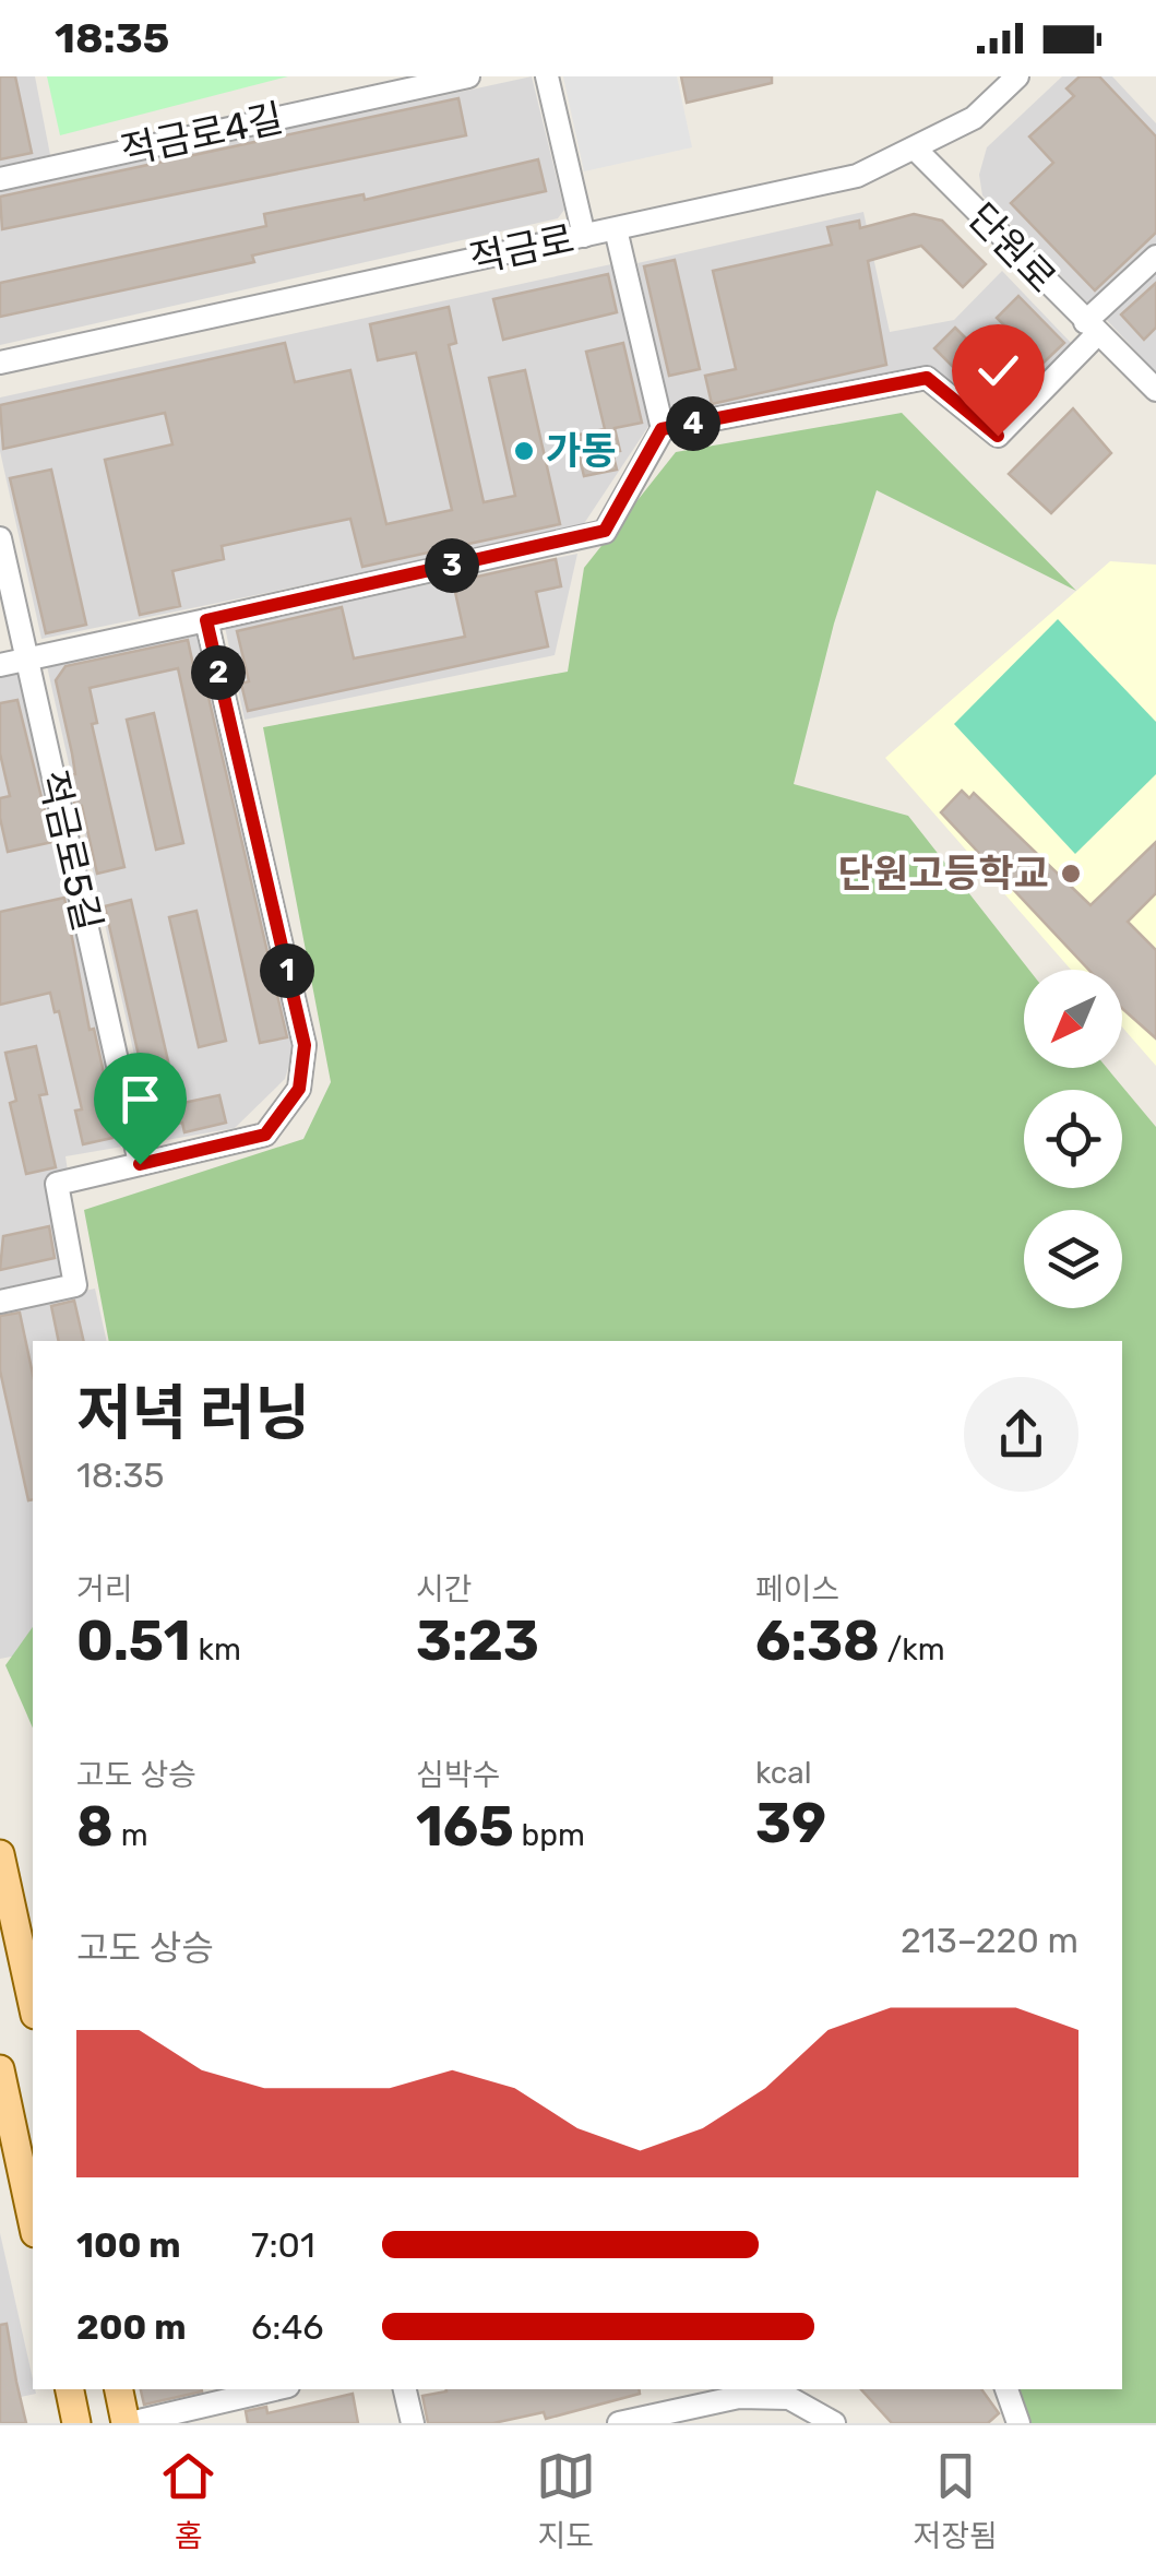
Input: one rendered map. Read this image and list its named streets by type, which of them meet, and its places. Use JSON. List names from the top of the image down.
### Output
{
  "streets": {
    "street": [
      "적금로4길",
      "단원로",
      "적금로",
      "적금로5길"
    ]
  },
  "crossings": [
    ["단원로", "적금로"]
  ],
  "places": ["가동", "단원고등학교"],
  "north": "bottom left",
  "page": {
    "status": "18:35",
    "pins": [
      "4",
      "3",
      "2",
      "1"
    ],
    "heading": ["저녁 러닝", "18:35"],
    "stats": [
      ["거리", "0.51 km"],
      ["시간", "3:23"],
      ["페이스", "6:38 /km"],
      ["고도 상승", "8 m"],
      ["심박수", "165 bpm"],
      ["kcal", "39"]
    ],
    "chart": ["고도 상승", "213–220 m"],
    "list": [
      {
        "name": "100 m",
        "note": "7:01"
      },
      {
        "name": "200 m",
        "note": "6:46"
      }
    ],
    "tabs": ["홈", "지도", "저장됨"]
  }
}
